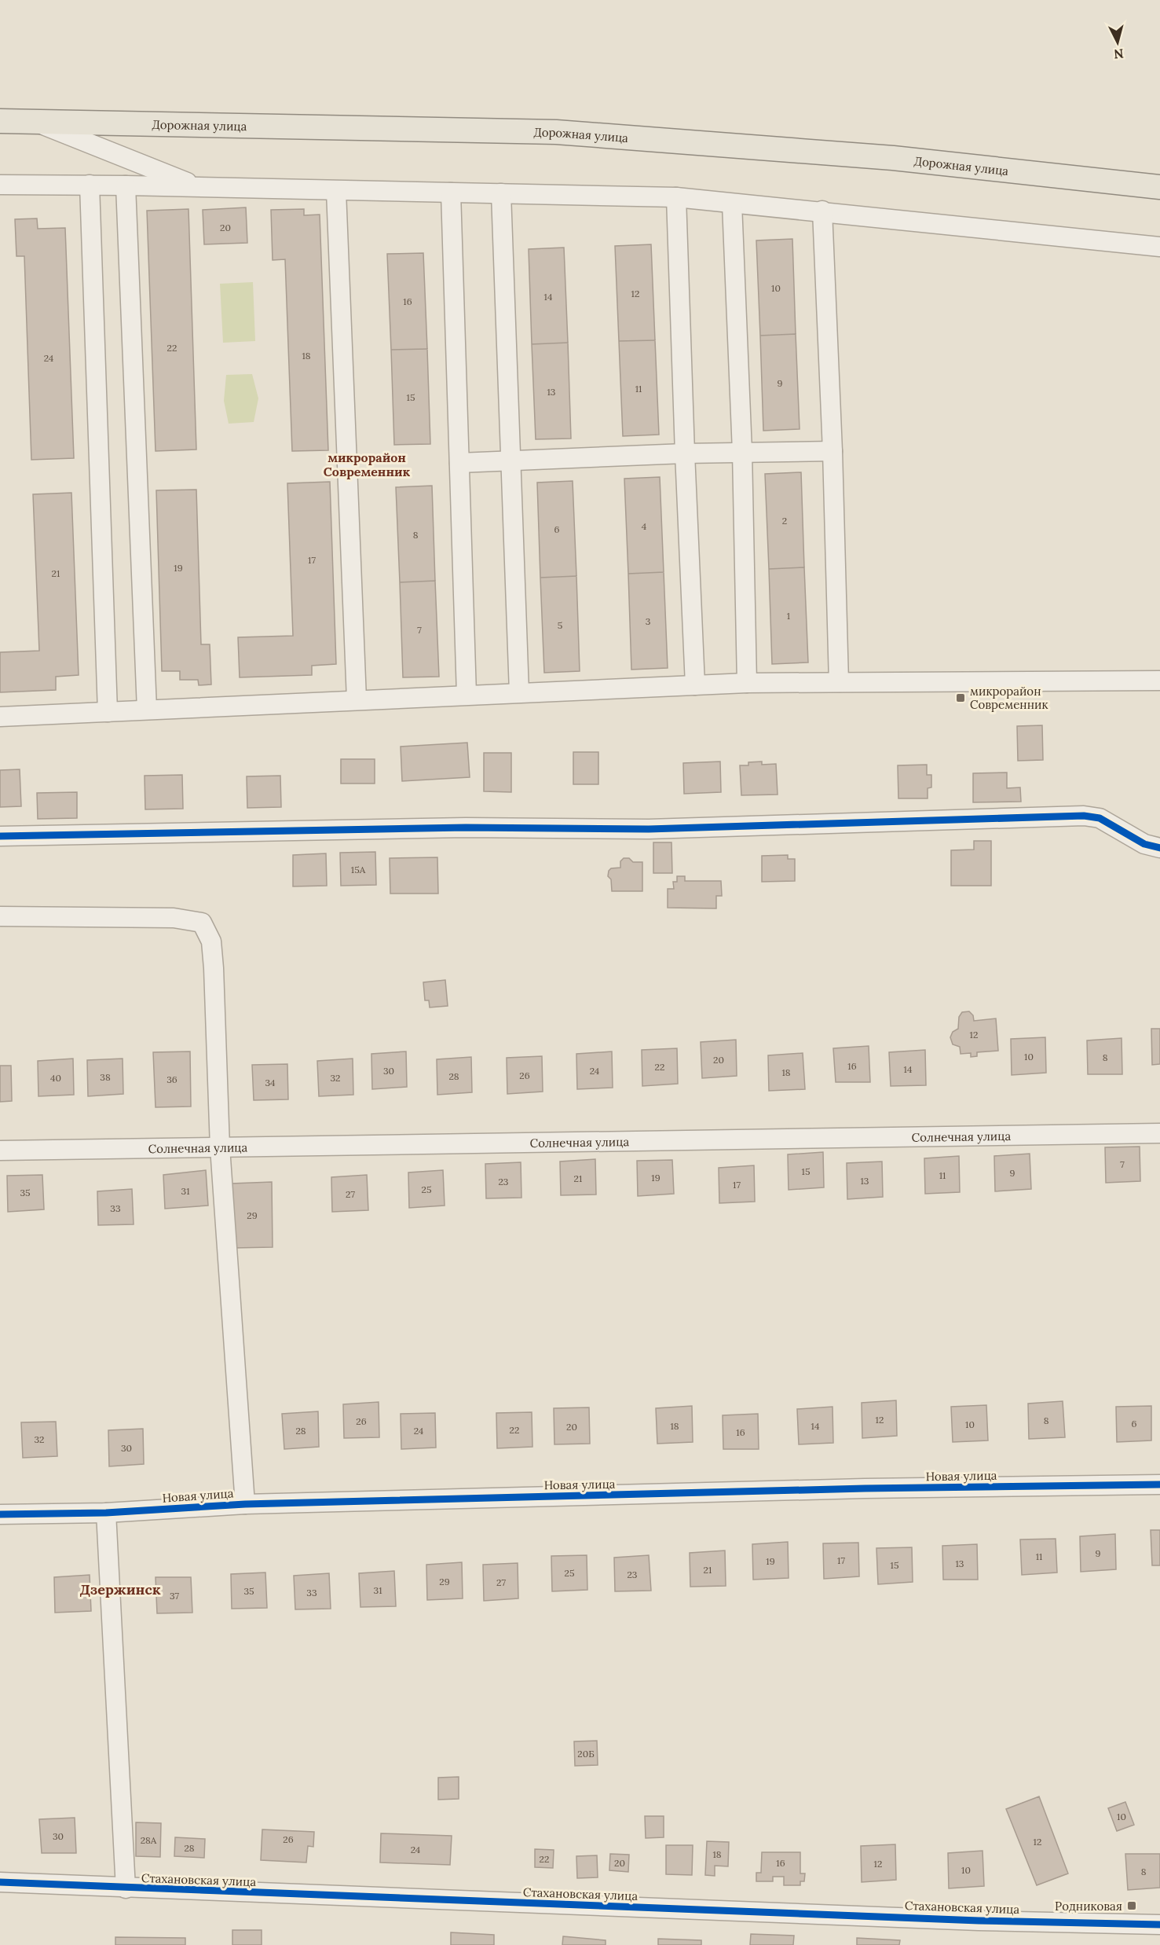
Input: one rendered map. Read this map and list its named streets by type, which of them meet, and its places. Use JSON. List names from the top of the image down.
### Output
{
  "streets": {
    "main road": ["Дорожная улица"],
    "street": ["Солнечная улица", "Новая улица", "Стахановская улица"]
  },
  "districts": ["микрорайон Современник", "Дзержинск"],
  "places": {
    "transit": ["микрорайон Современник", "Родниковая"]
  },
  "house_numbers": [
    "20",
    "10",
    "12",
    "14",
    "16",
    "22",
    "18",
    "24",
    "9",
    "11",
    "13",
    "15",
    "2",
    "4",
    "6",
    "8",
    "17",
    "19",
    "21",
    "1",
    "3",
    "5",
    "7",
    "15А",
    "12",
    "10",
    "8",
    "20",
    "16",
    "22",
    "14",
    "30",
    "24",
    "18",
    "26",
    "28",
    "38",
    "40",
    "32",
    "36",
    "34",
    "7",
    "15",
    "9",
    "11",
    "19",
    "21",
    "13",
    "23",
    "17",
    "25",
    "31",
    "35",
    "27",
    "33",
    "29",
    "12",
    "8",
    "26",
    "6",
    "10",
    "18",
    "14",
    "20",
    "22",
    "28",
    "24",
    "16",
    "32",
    "30",
    "9",
    "11",
    "17",
    "19",
    "13",
    "15",
    "21",
    "25",
    "23",
    "29",
    "27",
    "31",
    "35",
    "33",
    "37",
    "20Б",
    "10",
    "30",
    "26",
    "28А",
    "12",
    "28",
    "24",
    "18",
    "22",
    "20",
    "16",
    "12",
    "10",
    "8"
  ],
  "north": "bottom"
}
